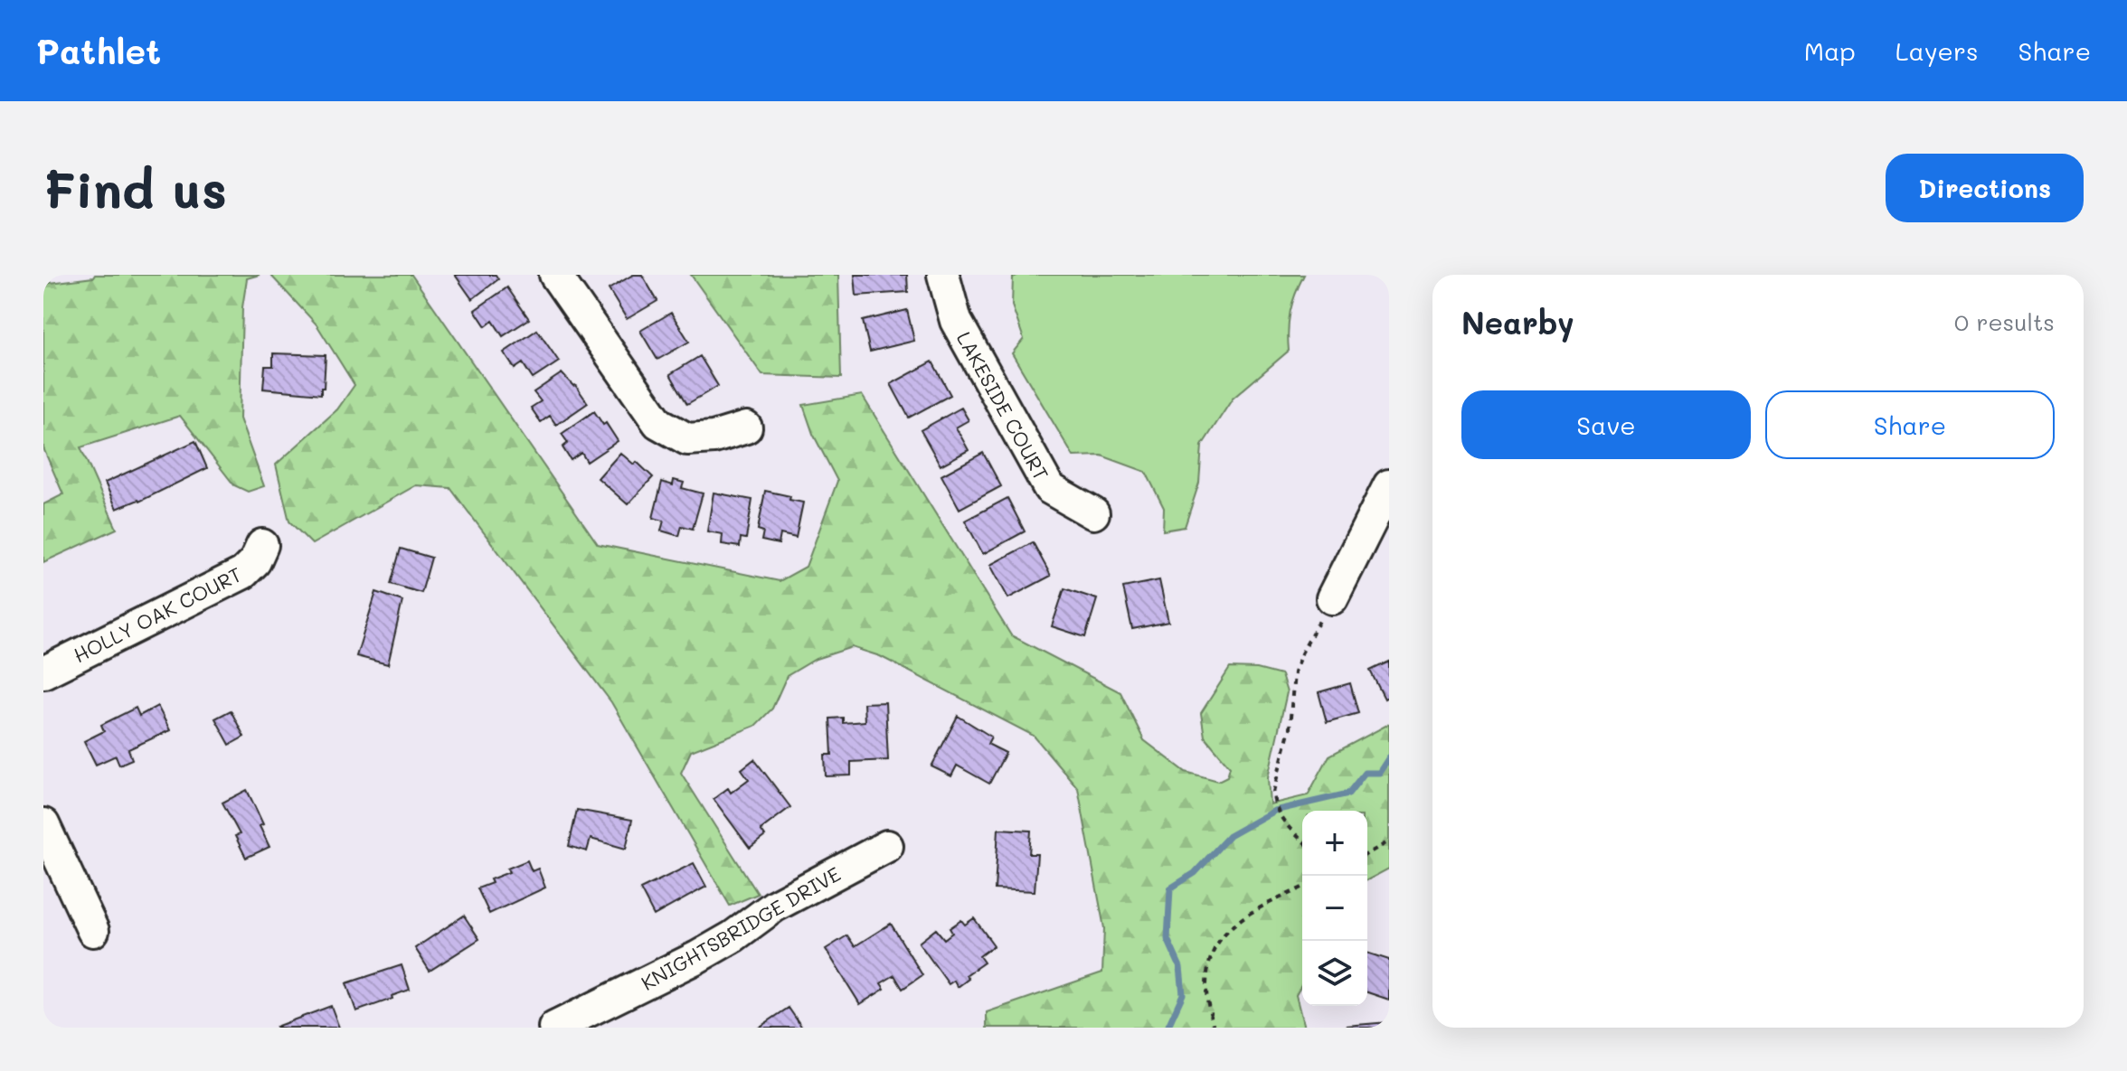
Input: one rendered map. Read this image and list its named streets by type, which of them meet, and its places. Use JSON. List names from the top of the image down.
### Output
{
  "streets": {
    "street": ["LAKESIDE COURT", "HOLLY OAK COURT", "KNIGHTSBRIDGE DRIVE"]
  },
  "page": {
    "header": "Pathlet",
    "nav": ["Map", "Layers", "Share"],
    "buttons": [
      "Directions",
      ["Save", "Share"]
    ],
    "title": "Find us",
    "heading": ["Nearby", "0 results"],
    "map_buttons": ["+", "−"]
  }
}
